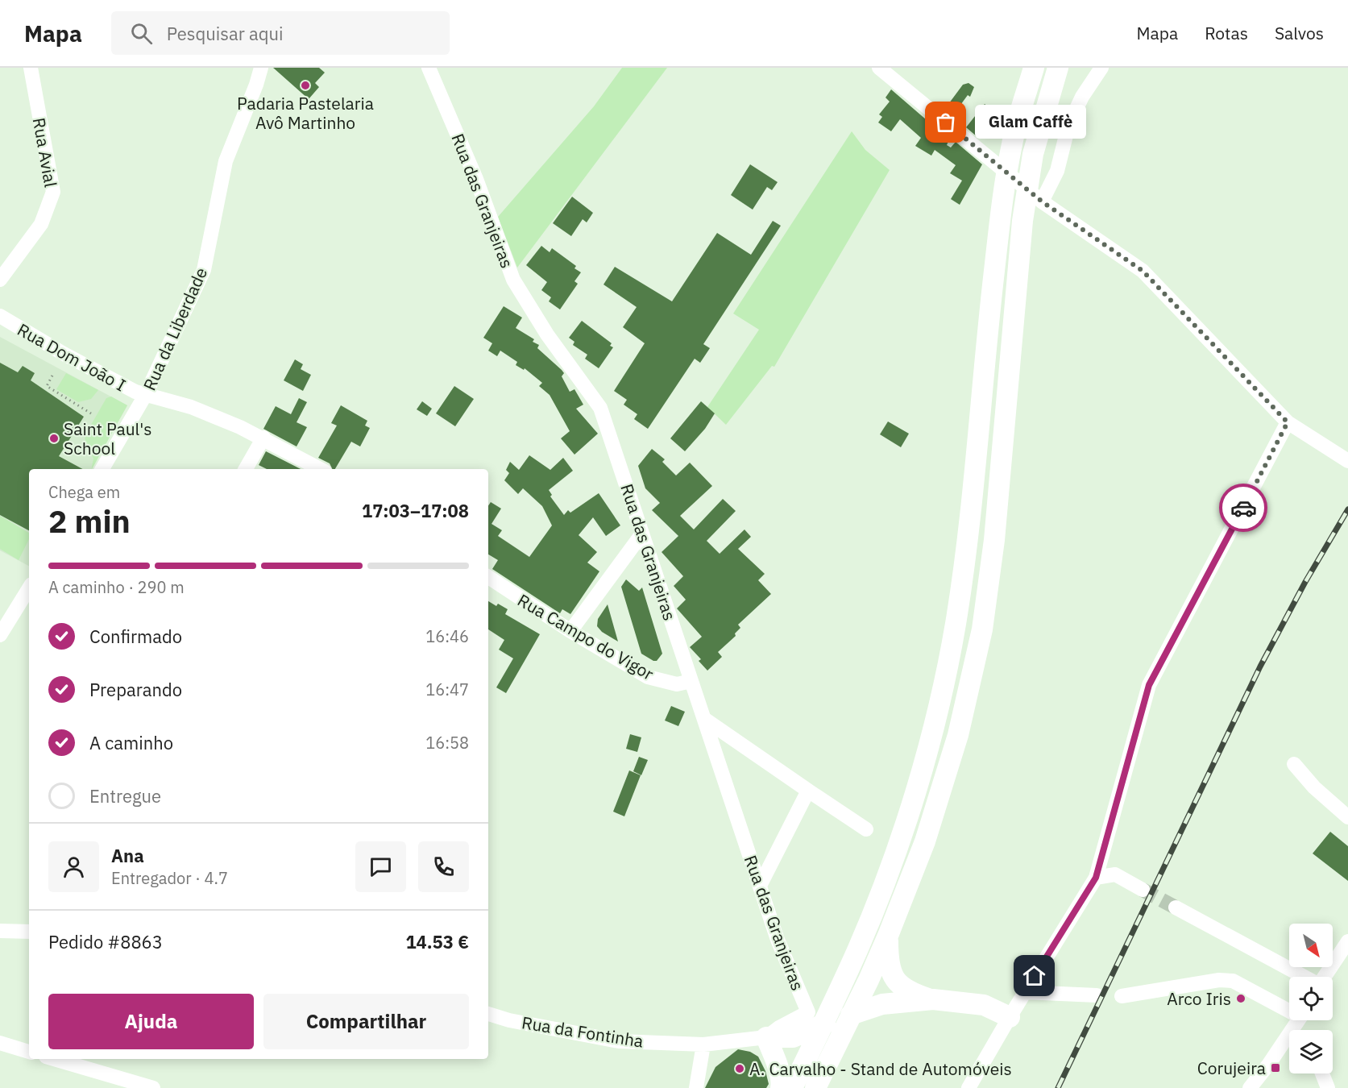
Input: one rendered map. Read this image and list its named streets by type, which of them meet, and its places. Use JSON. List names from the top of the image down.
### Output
{
  "streets": {
    "street": [
      "Rua Avial",
      "Rua das Granjeiras",
      "Rua da Liberdade",
      "Rua Dom João I",
      "Rua Campo do Vigor",
      "Rua da Fontinha"
    ]
  },
  "crossings": [
    ["Rua das Granjeiras", "Rua Campo do Vigor"],
    ["Rua das Granjeiras", "Rua da Fontinha"],
    ["Rua da Liberdade", "Rua Dom João I"]
  ],
  "places": {
    "other": [
      "Padaria Pastelaria Avô Martinho",
      "Glam Caffè",
      "Saint Paul's School",
      "Arco Iris",
      "A. Carvalho - Stand de Automóveis"
    ],
    "transit": ["Corujeira"]
  },
  "north": "bottom right",
  "page": {
    "header": "Mapa",
    "search": "Pesquisar aqui",
    "nav": ["Mapa", "Rotas", "Salvos"],
    "bubble": "Glam Caffè",
    "heading": ["2 min", "Chega em", "17:03–17:08"],
    "panel": [
      "Ana",
      "Entregador · 4.7",
      "Pedido #8863",
      "14.53 €"
    ],
    "bar": "A caminho · 290 m",
    "list": [
      ["Confirmado", "16:46"],
      ["Preparando", "16:47"],
      ["A caminho", "16:58"],
      "Entregue"
    ],
    "buttons": ["Ajuda", "Compartilhar"]
  }
}
